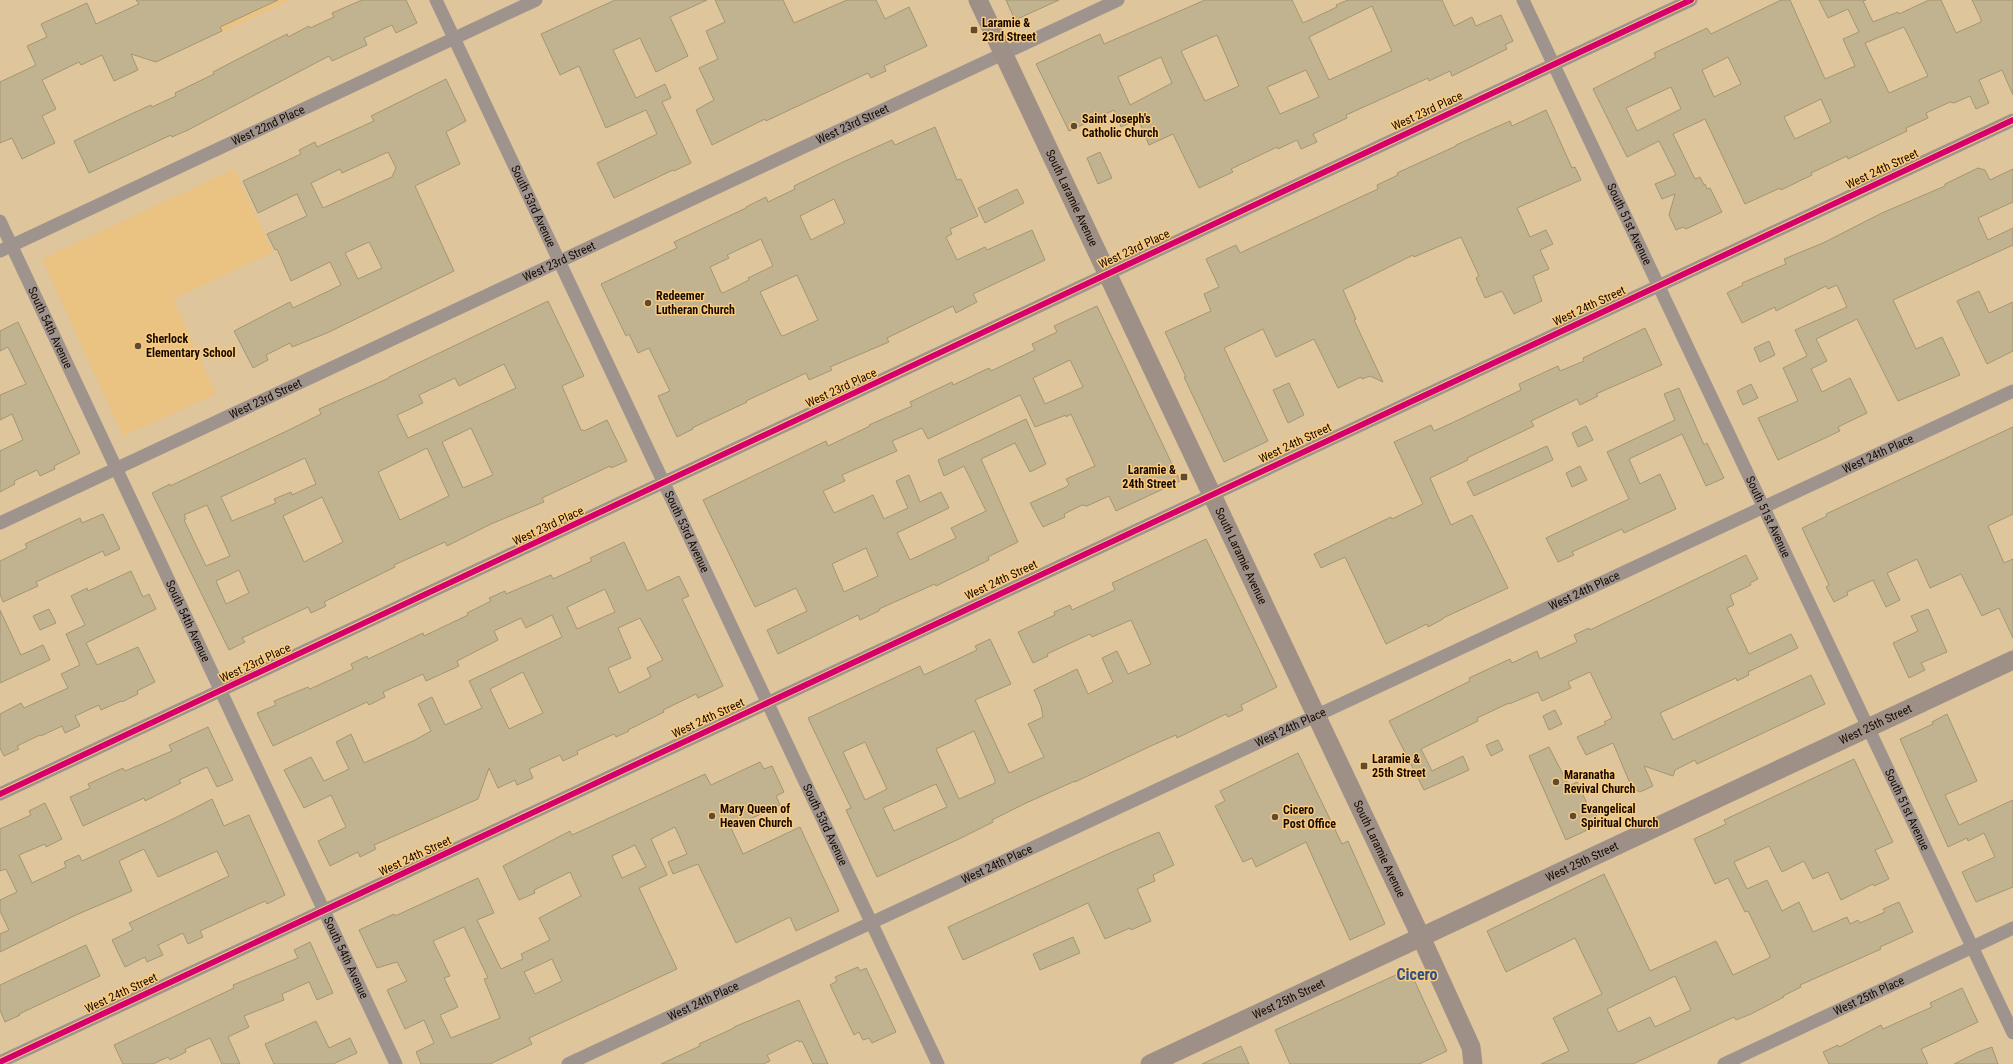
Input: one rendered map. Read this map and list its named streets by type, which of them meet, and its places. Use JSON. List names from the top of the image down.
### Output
{
  "streets": {
    "main road": ["South Laramie Avenue", "West 25th Street"],
    "street": [
      "West 23rd Place",
      "West 23rd Street",
      "West 22nd Place",
      "West 24th Street",
      "South 53rd Avenue",
      "South 51st Avenue",
      "South 54th Avenue",
      "West 24th Place",
      "West 25th Place"
    ]
  },
  "crossings": [
    ["West 23rd Place", "South Laramie Avenue"],
    ["West 23rd Place", "South 53rd Avenue"],
    ["West 23rd Place", "South 51st Avenue"],
    ["West 23rd Place", "South 54th Avenue"],
    ["West 23rd Street", "South Laramie Avenue"],
    ["West 23rd Street", "South 53rd Avenue"],
    ["West 23rd Street", "South 54th Avenue"],
    ["West 22nd Place", "South 53rd Avenue"],
    ["West 22nd Place", "South 54th Avenue"],
    ["West 24th Street", "South Laramie Avenue"],
    ["West 24th Street", "South 53rd Avenue"],
    ["West 24th Street", "South 51st Avenue"],
    ["West 24th Street", "South 54th Avenue"],
    ["South Laramie Avenue", "West 24th Place"],
    ["South Laramie Avenue", "West 25th Street"],
    ["South 53rd Avenue", "West 24th Place"],
    ["South 51st Avenue", "West 24th Place"],
    ["South 51st Avenue", "West 25th Street"],
    ["South 51st Avenue", "West 25th Place"]
  ],
  "districts": ["Cicero"],
  "places": {
    "transit": ["Laramie & 23rd Street", "Laramie & 24th Street", "Laramie & 25th Street"],
    "other": [
      "Saint Joseph's Catholic Church",
      "Redeemer Lutheran Church",
      "Sherlock Elementary School",
      "Maranatha Revival Church",
      "Mary Queen of Heaven Church",
      "Evangelical Spiritual Church",
      "Cicero Post Office"
    ]
  }
}
